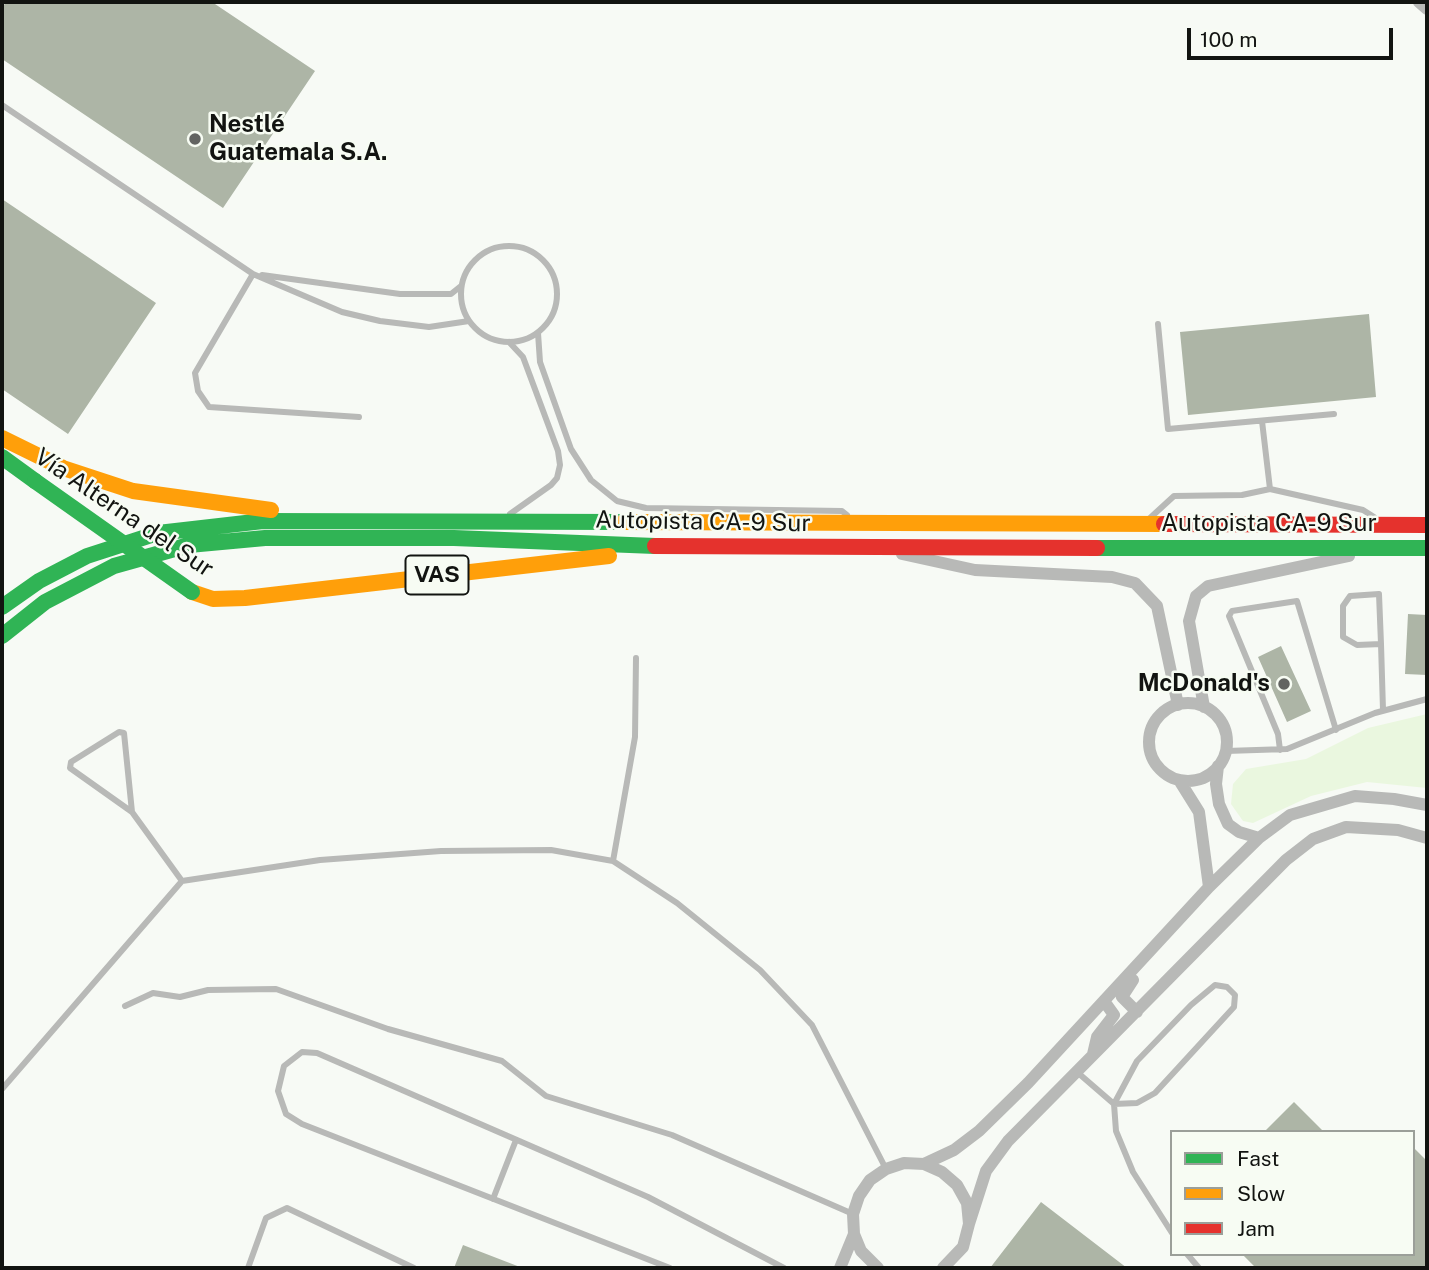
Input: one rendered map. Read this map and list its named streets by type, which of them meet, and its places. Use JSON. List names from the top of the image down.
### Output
{
  "streets": {
    "highway": ["Vía Alterna del Sur", "Autopista CA-9 Sur", "VAS"]
  },
  "crossings": [
    ["Vía Alterna del Sur", "Autopista CA-9 Sur"]
  ],
  "places": ["Nestlé Guatemala S.A.", "McDonald's"],
  "legend": ["Fast", "Slow", "Jam"],
  "scale_bar": "100 m"
}
